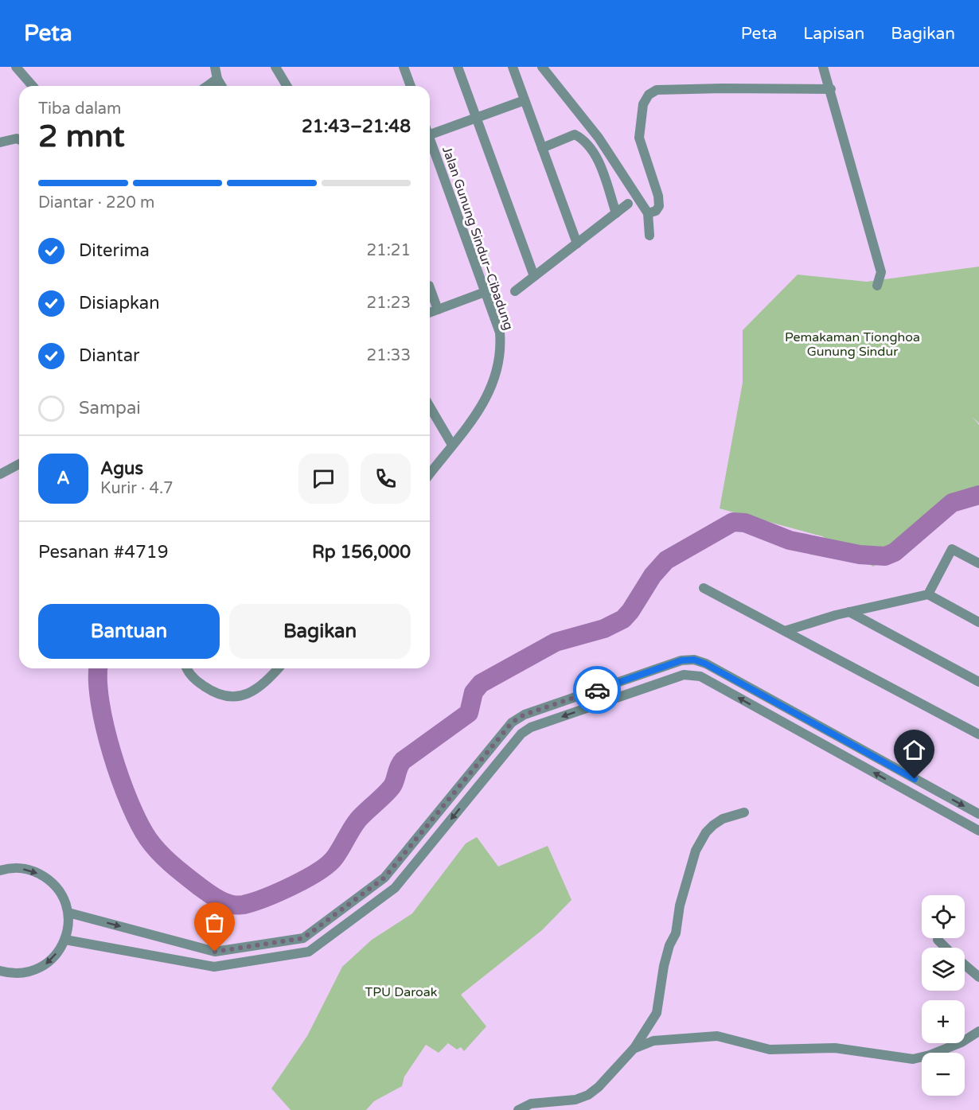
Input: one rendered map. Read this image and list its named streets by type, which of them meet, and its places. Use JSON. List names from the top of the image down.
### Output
{
  "streets": {
    "street": ["Jalan Gunung Sindur–Cibadung"]
  },
  "parks": ["Pemakaman Tionghoa Gunung Sindur", "TPU Daroak"],
  "page": {
    "header": "Peta",
    "nav": ["Peta", "Lapisan", "Bagikan"],
    "heading": ["2 mnt", "Tiba dalam", "21:43–21:48"],
    "panel": [
      "Agus",
      "Kurir · 4.7",
      "Pesanan #4719",
      "Rp 156,000"
    ],
    "bar": "Diantar · 220 m",
    "list": [
      ["Diterima", "21:21"],
      ["Disiapkan", "21:23"],
      ["Diantar", "21:33"],
      "Sampai"
    ],
    "round": "A",
    "buttons": ["Bantuan", "Bagikan"],
    "map_buttons": ["+", "−"]
  }
}
